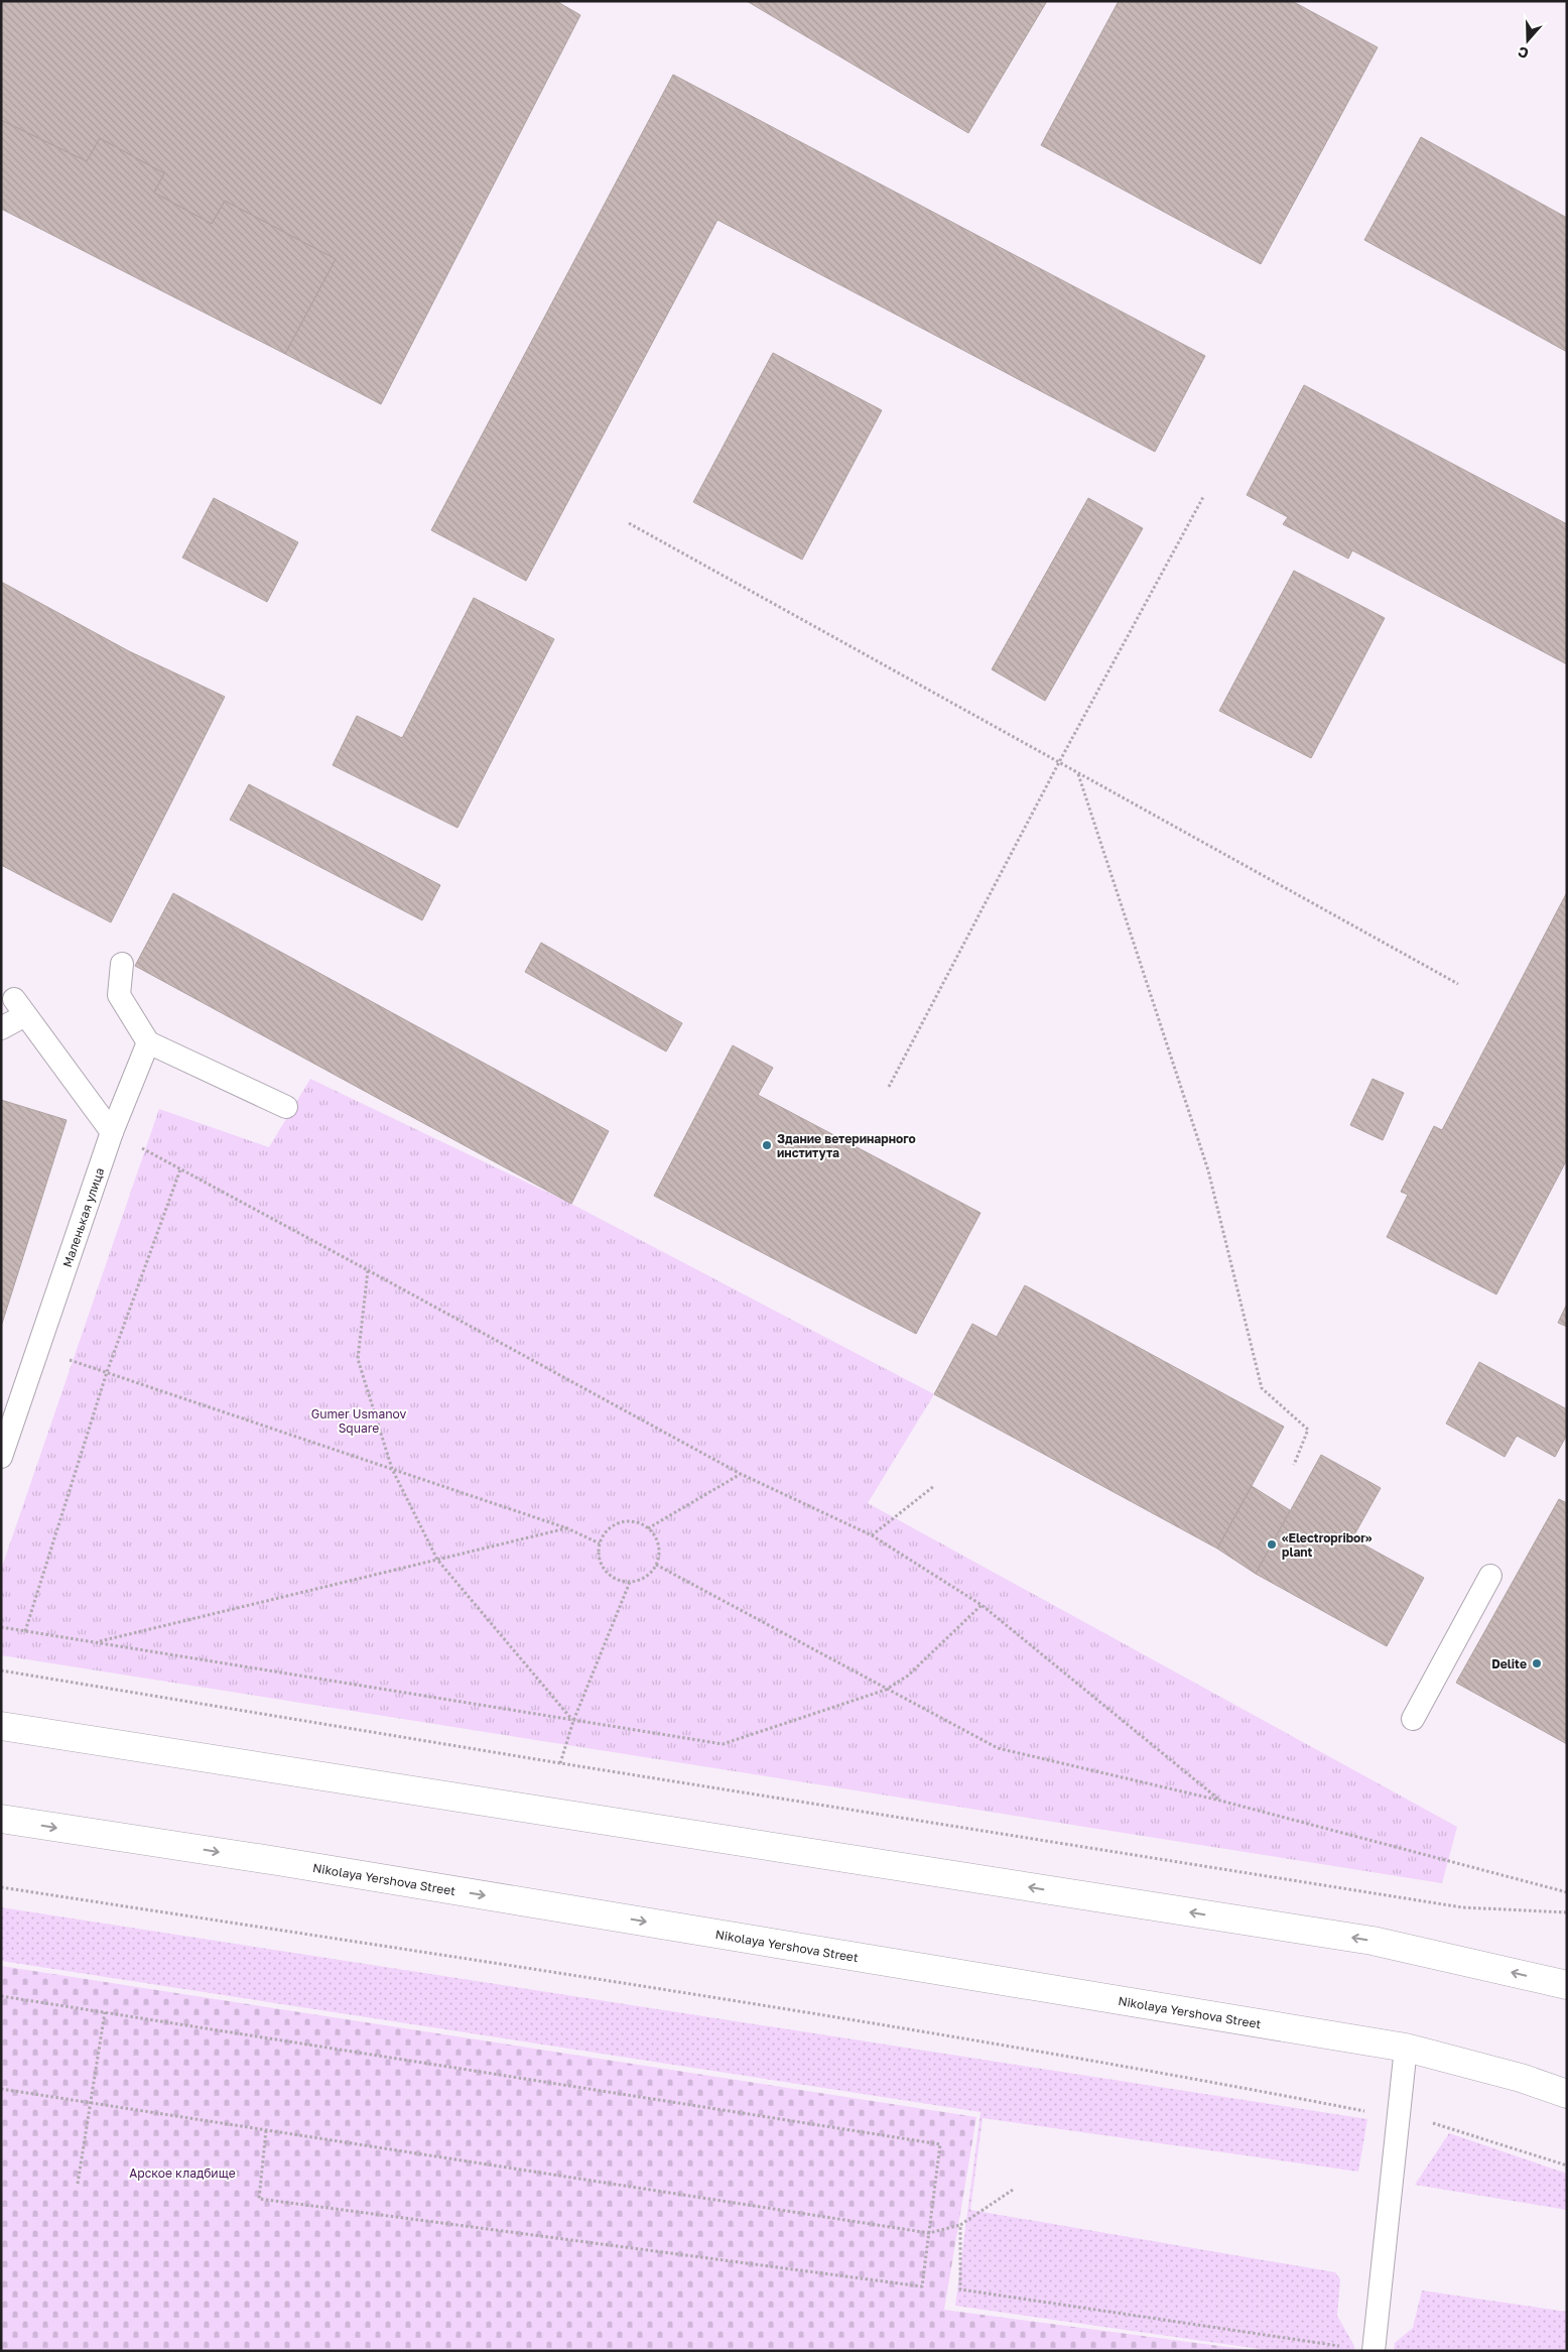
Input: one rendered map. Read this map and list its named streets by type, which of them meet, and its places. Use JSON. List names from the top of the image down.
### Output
{
  "streets": {
    "main road": ["Nikolaya Yershova Street"],
    "lane": ["Маленькая улица"]
  },
  "parks": ["Gumer Usmanov Square", "Арское кладбище"],
  "places": ["Здание ветеринарного института", "«Electropribor» plant", "Delite"],
  "north": "bottom"
}
